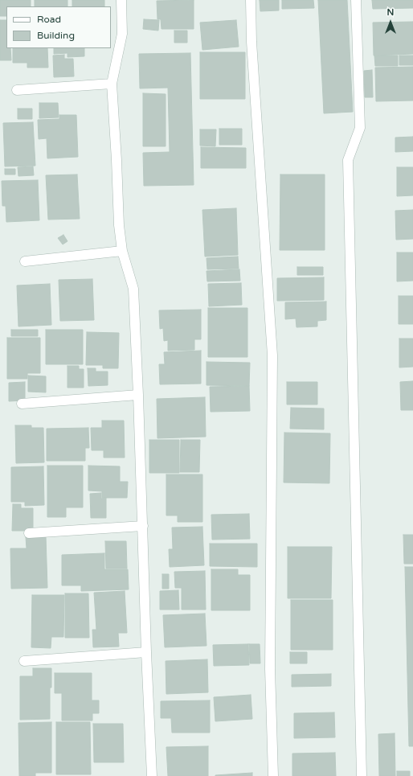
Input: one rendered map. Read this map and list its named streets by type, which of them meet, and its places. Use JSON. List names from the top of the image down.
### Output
{
  "legend": ["Road", "Building"],
  "north": "top"
}
